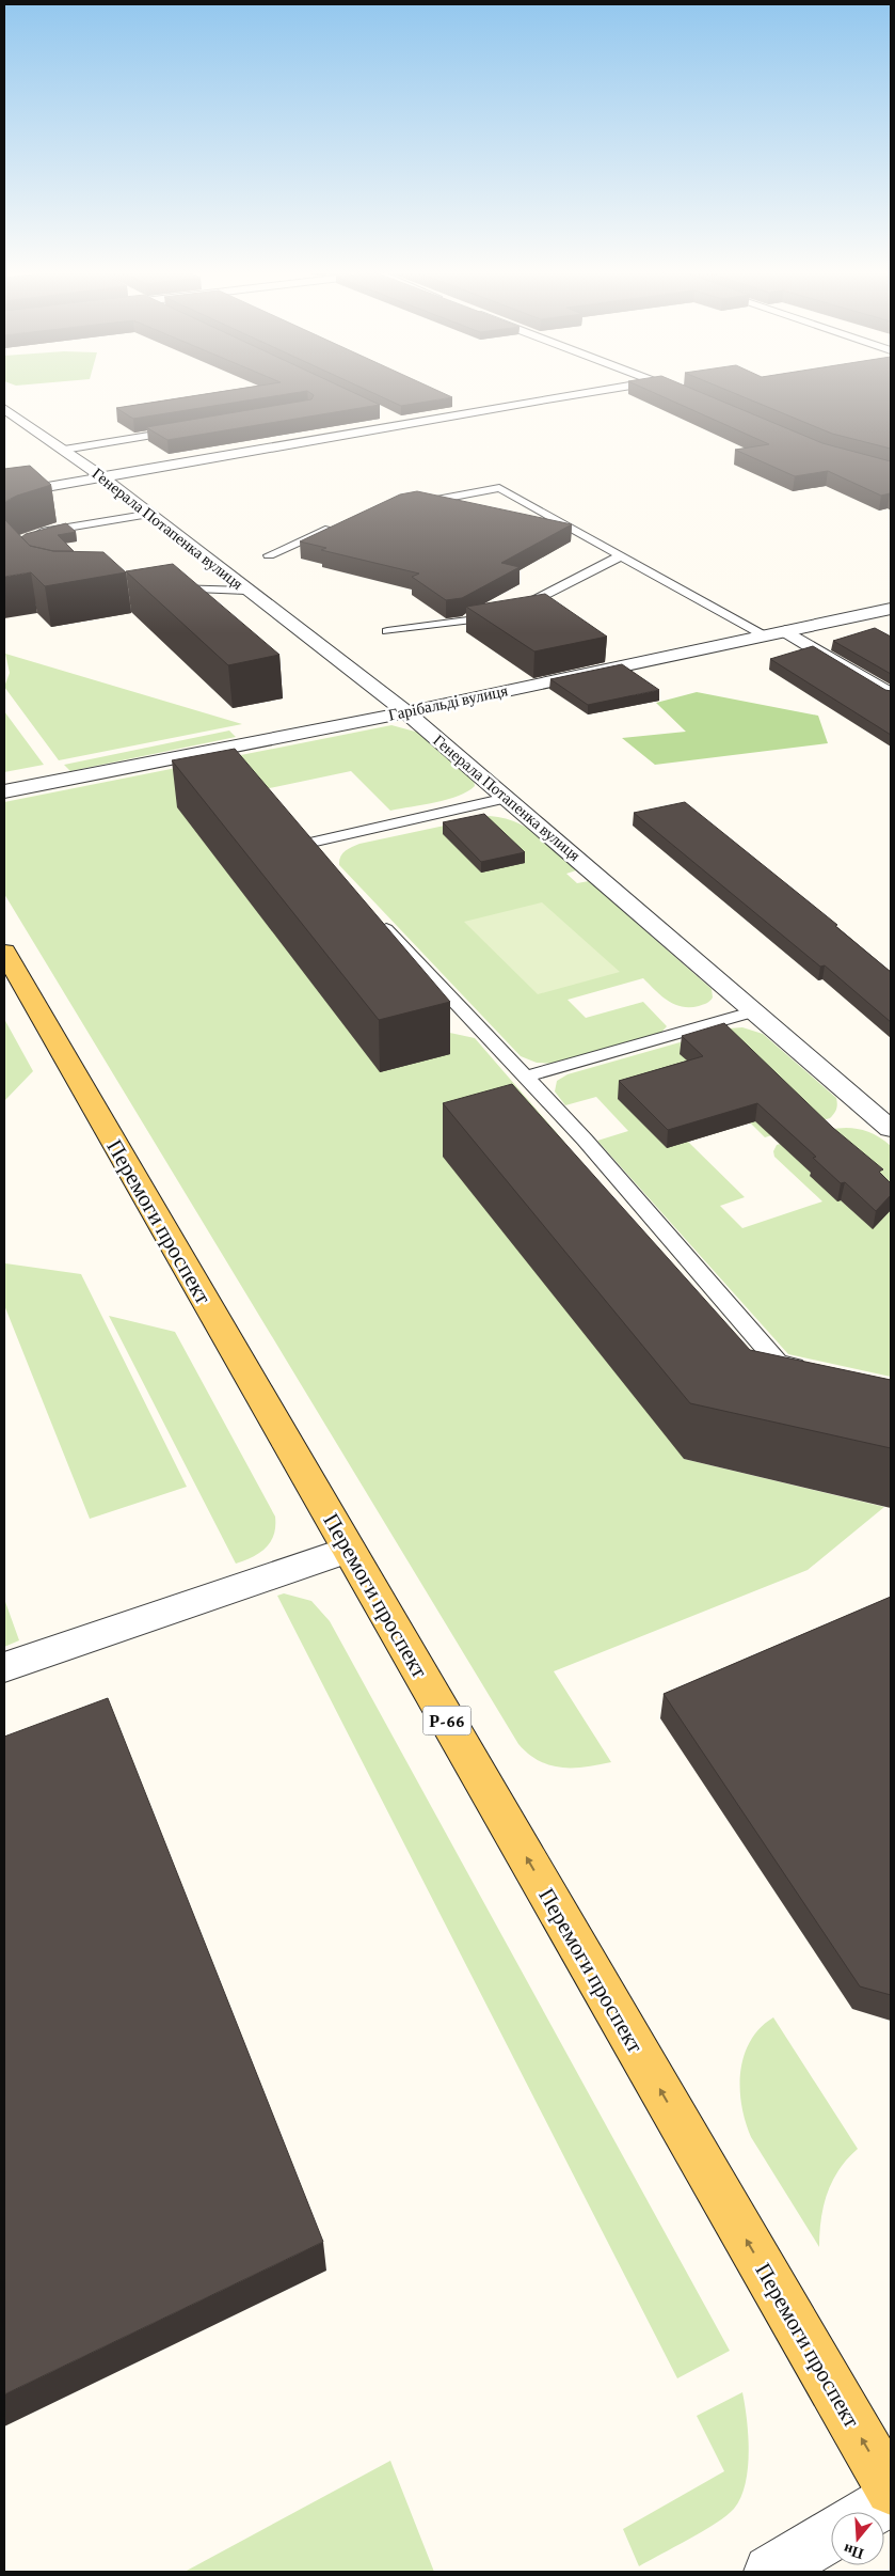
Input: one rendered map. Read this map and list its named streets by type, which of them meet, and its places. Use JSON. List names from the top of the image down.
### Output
{
  "streets": {
    "main road": ["Перемоги проспект", "Р-66"],
    "street": ["Генерала Потапенка вулиця", "Гарібальді вулиця"]
  },
  "crossings": [
    ["Генерала Потапенка вулиця", "Гарібальді вулиця"]
  ],
  "one_way": ["Перемоги проспект"],
  "north": "bottom"
}
